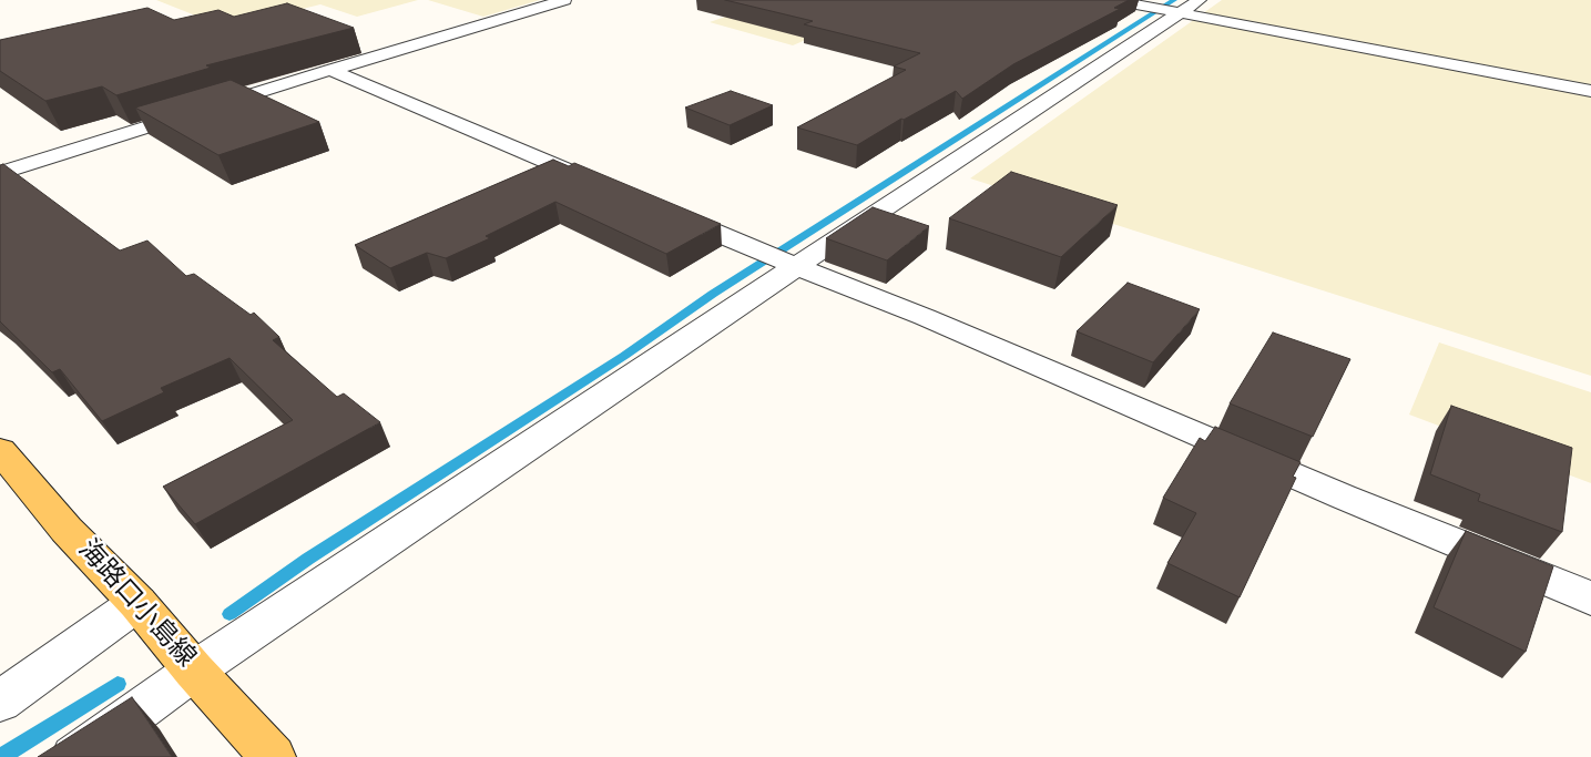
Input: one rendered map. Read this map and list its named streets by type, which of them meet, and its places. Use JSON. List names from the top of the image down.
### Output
{
  "streets": {
    "main road": ["海路口小島線"]
  }
}
